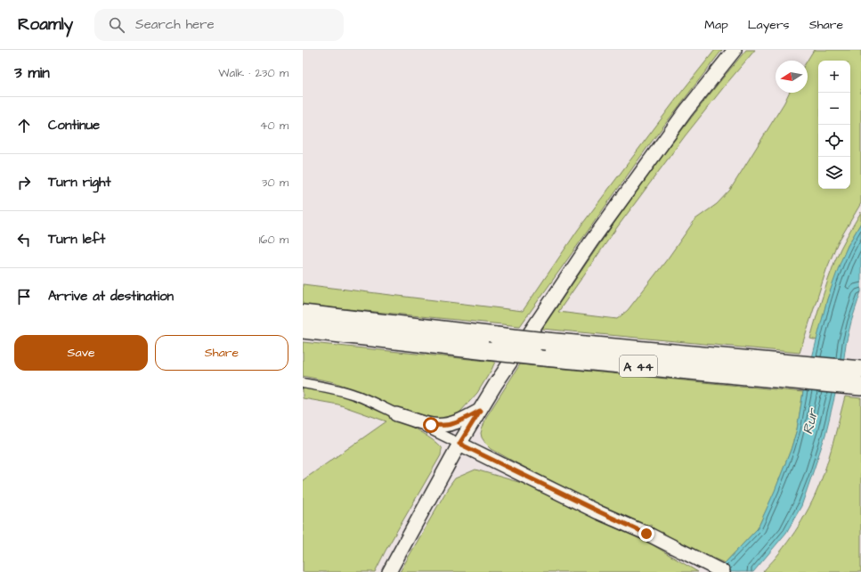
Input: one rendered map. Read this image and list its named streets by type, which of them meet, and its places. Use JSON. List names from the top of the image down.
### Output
{
  "streets": {
    "highway": ["A 44"]
  },
  "water": ["Rur"],
  "north": "left",
  "page": {
    "header": "Roamly",
    "search": "Search here",
    "nav": ["Map", "Layers", "Share"],
    "heading": ["3 min", "Walk · 230 m"],
    "map_buttons": ["+", "−"],
    "list": [
      ["Continue", "40 m"],
      ["Turn right", "30 m"],
      ["Turn left", "160 m"],
      "Arrive at destination"
    ],
    "buttons": ["Save", "Share"]
  }
}
